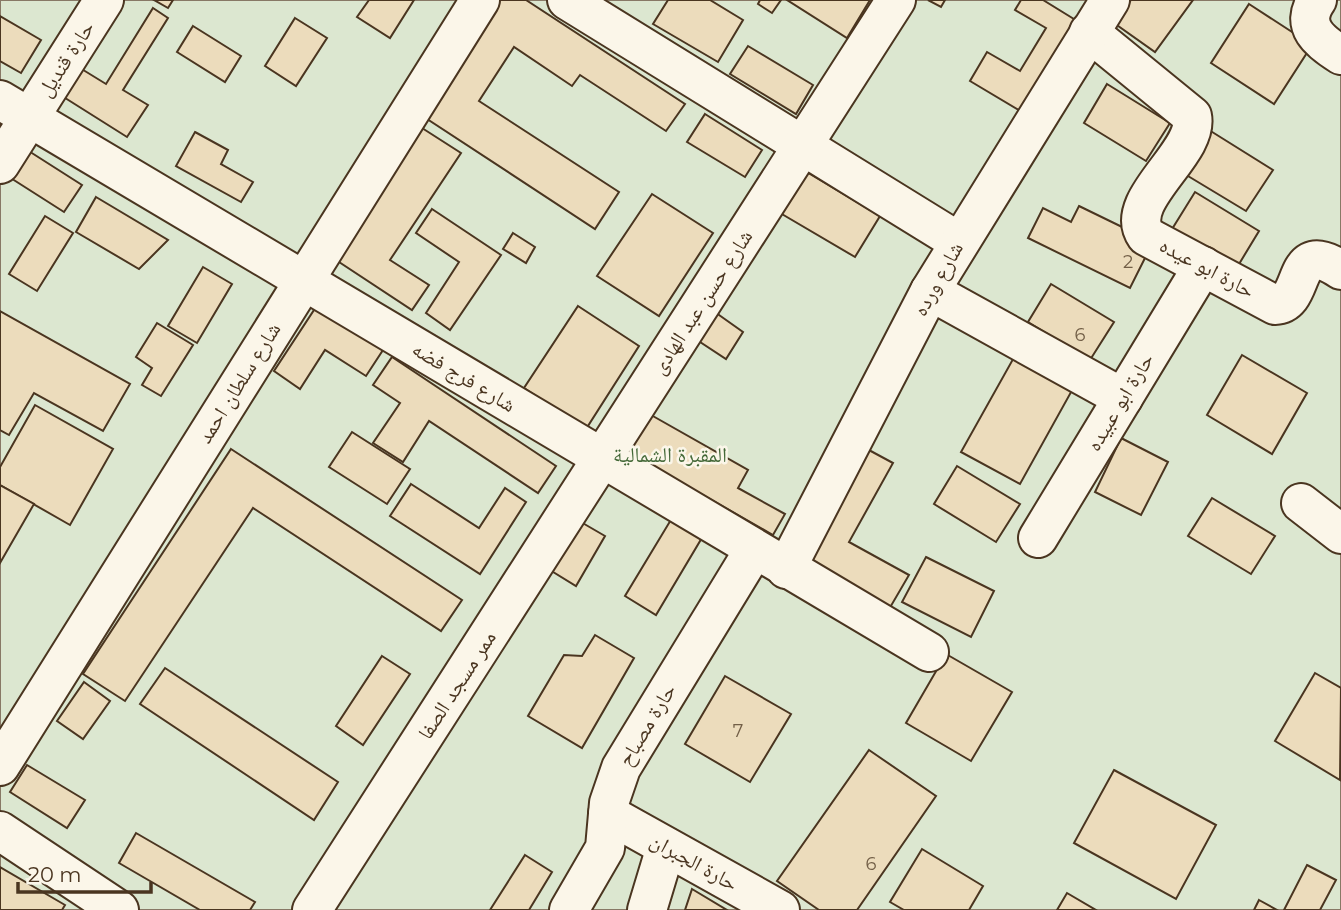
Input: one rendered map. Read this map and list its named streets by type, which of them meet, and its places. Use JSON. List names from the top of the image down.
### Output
{
  "streets": {
    "street": [
      "حارة قنديل",
      "حارة ابو عيده",
      "شارع ورده",
      "شارع حسن عبد الهادى",
      "شارع فرج فضه",
      "شارع سلطان احمد",
      "حارة ابو عبيده",
      "ممر مسجد الصفا",
      "حارة مصباح",
      "حارة الجبران"
    ]
  },
  "crossings": [
    ["حارة قنديل", "شارع فرج فضه"],
    ["حارة ابو عيده", "شارع ورده"],
    ["حارة ابو عيده", "حارة ابو عبيده"],
    ["شارع ورده", "شارع فرج فضه"],
    ["شارع ورده", "حارة مصباح"],
    ["شارع حسن عبد الهادى", "شارع فرج فضه"],
    ["شارع حسن عبد الهادى", "ممر مسجد الصفا"],
    ["شارع فرج فضه", "شارع سلطان احمد"],
    ["شارع فرج فضه", "ممر مسجد الصفا"],
    ["شارع فرج فضه", "حارة مصباح"],
    ["حارة مصباح", "حارة الجبران"]
  ],
  "parks": ["المقبرة الشمالية"],
  "house_numbers": [
    "2",
    "6",
    "7",
    "6"
  ],
  "scale_bar": "20 m"
}
